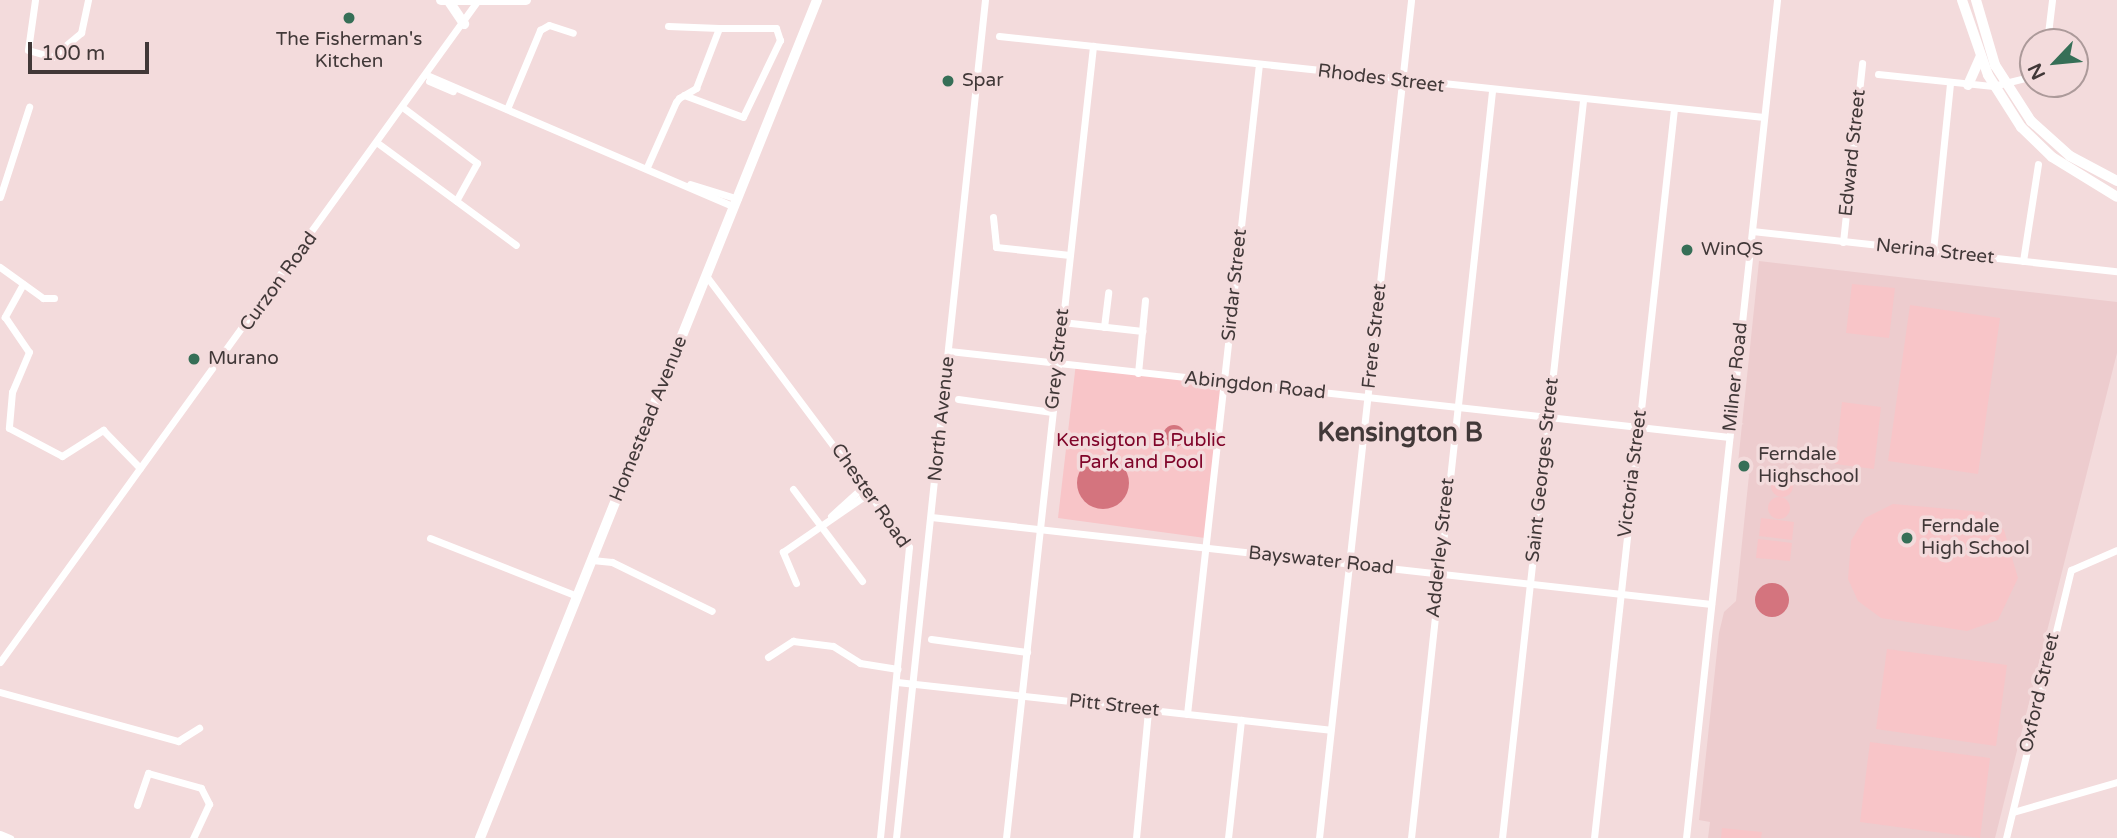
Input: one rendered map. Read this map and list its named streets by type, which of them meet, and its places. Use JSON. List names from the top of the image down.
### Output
{
  "streets": {
    "street": [
      "Rhodes Street",
      "Edward Street",
      "Nerina Street",
      "Curzon Road",
      "Sirdar Street",
      "Frere Street",
      "Grey Street",
      "Milner Road",
      "Abingdon Road",
      "Homestead Avenue",
      "North Avenue",
      "Saint Georges Street",
      "Victoria Street",
      "Chester Road",
      "Adderley Street",
      "Bayswater Road",
      "Oxford Street",
      "Pitt Street"
    ]
  },
  "crossings": [
    ["Rhodes Street", "Sirdar Street"],
    ["Rhodes Street", "Frere Street"],
    ["Rhodes Street", "Grey Street"],
    ["Rhodes Street", "Milner Road"],
    ["Rhodes Street", "Saint Georges Street"],
    ["Rhodes Street", "Victoria Street"],
    ["Rhodes Street", "Adderley Street"],
    ["Edward Street", "Nerina Street"],
    ["Nerina Street", "Milner Road"],
    ["Sirdar Street", "Abingdon Road"],
    ["Sirdar Street", "Bayswater Road"],
    ["Sirdar Street", "Pitt Street"],
    ["Frere Street", "Abingdon Road"],
    ["Frere Street", "Bayswater Road"],
    ["Frere Street", "Pitt Street"],
    ["Grey Street", "Abingdon Road"],
    ["Grey Street", "Bayswater Road"],
    ["Grey Street", "Pitt Street"],
    ["Milner Road", "Abingdon Road"],
    ["Milner Road", "Bayswater Road"],
    ["Abingdon Road", "North Avenue"],
    ["Abingdon Road", "Saint Georges Street"],
    ["Abingdon Road", "Victoria Street"],
    ["Abingdon Road", "Adderley Street"],
    ["Homestead Avenue", "Chester Road"],
    ["North Avenue", "Bayswater Road"],
    ["North Avenue", "Pitt Street"],
    ["Saint Georges Street", "Bayswater Road"],
    ["Victoria Street", "Bayswater Road"],
    ["Chester Road", "Pitt Street"],
    ["Adderley Street", "Bayswater Road"]
  ],
  "districts": ["Kensington B"],
  "parks": ["Kensigton B Public Park and Pool"],
  "places": [
    "The Fisherman's Kitchen",
    "Spar",
    "WinQS",
    "Murano",
    "Ferndale Highschool",
    "Ferndale High School"
  ],
  "scale_bar": "100 m",
  "north": "bottom left"
}
